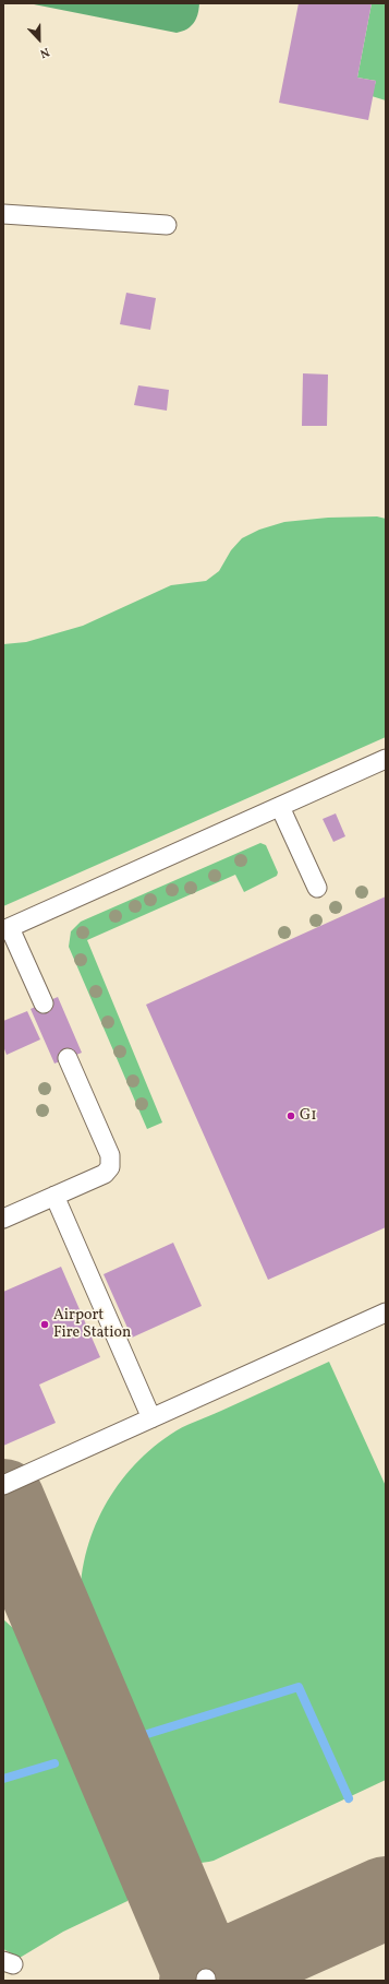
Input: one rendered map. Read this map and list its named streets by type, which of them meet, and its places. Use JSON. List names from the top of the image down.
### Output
{
  "places": ["G1", "Airport Fire Station"],
  "north": "bottom"
}
